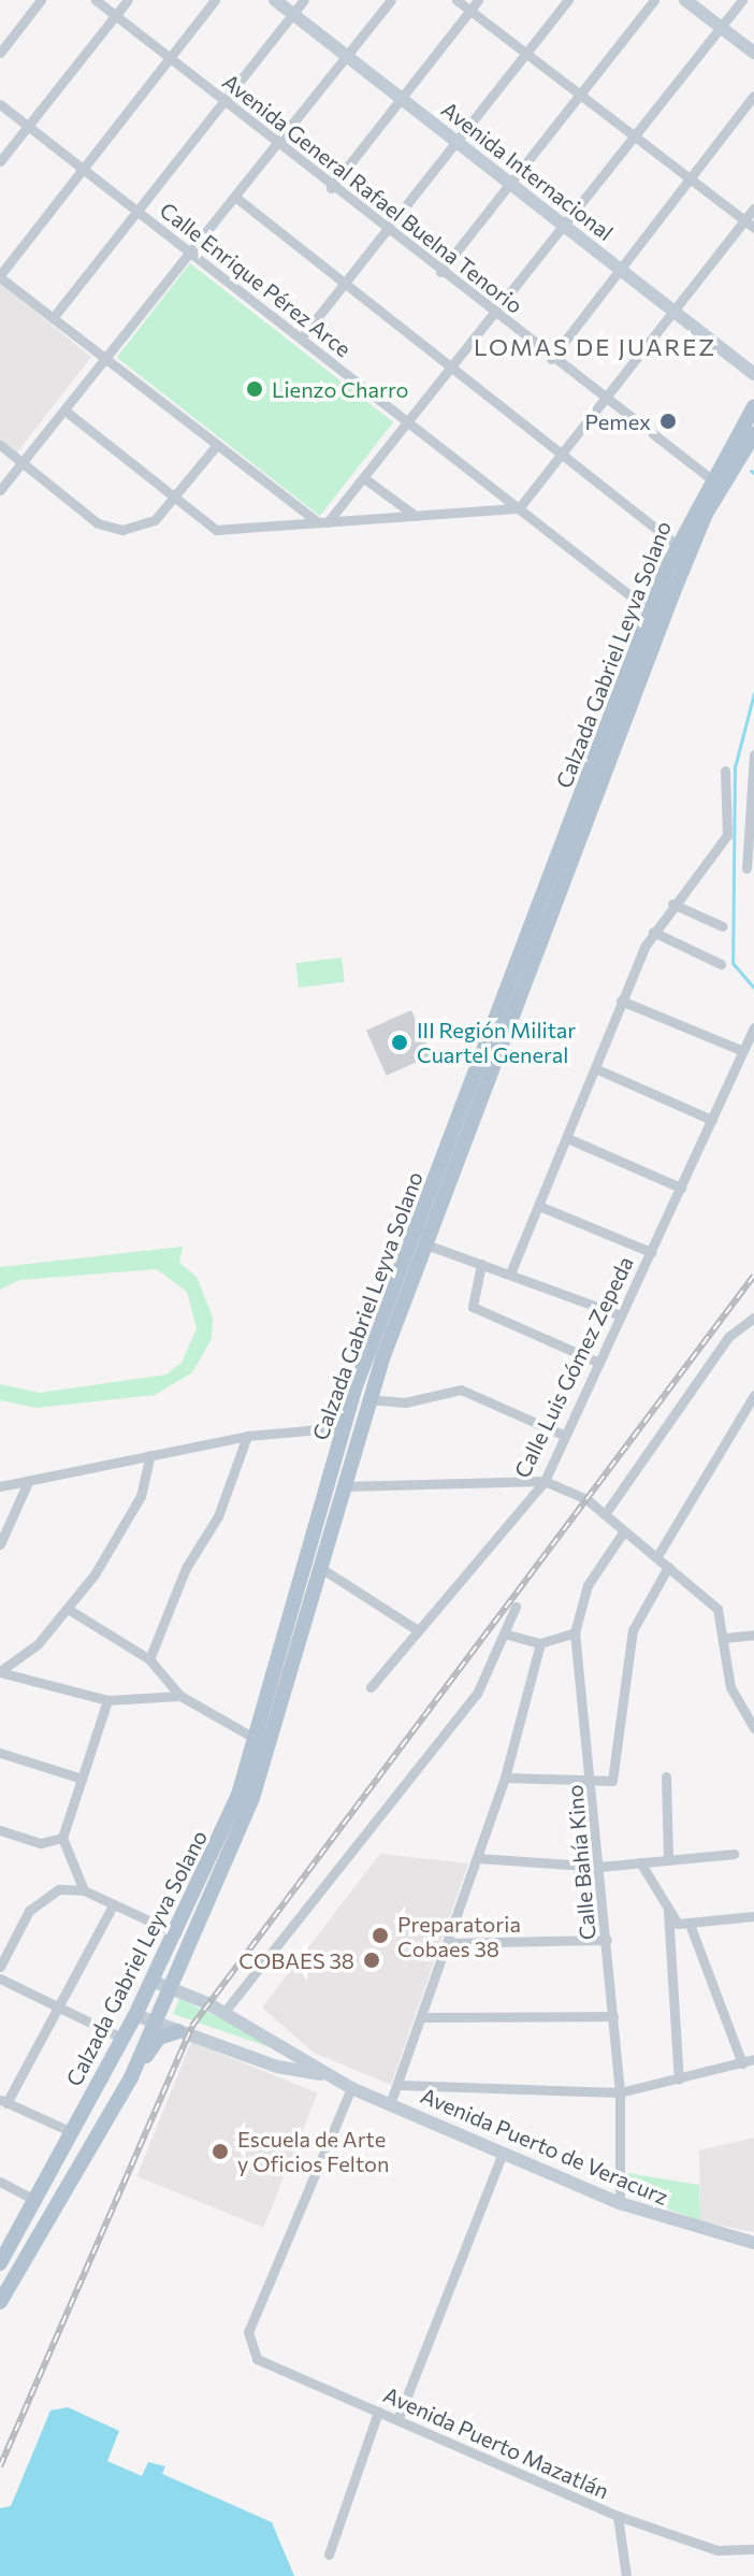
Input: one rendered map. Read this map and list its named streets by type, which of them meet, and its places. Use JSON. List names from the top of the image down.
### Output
{
  "streets": {
    "main road": ["Calzada Gabriel Leyva Solano"],
    "street": [
      "Avenida Internacional",
      "Avenida General Rafael Buelna Tenorio",
      "Calle Enrique Pérez Arce",
      "Calle Luis Gómez Zepeda",
      "Calle Bahía Kino",
      "Avenida Puerto de Veracurz",
      "Avenida Puerto Mazatlán"
    ]
  },
  "crossings": [
    ["Avenida General Rafael Buelna Tenorio", "Calzada Gabriel Leyva Solano"],
    ["Calle Enrique Pérez Arce", "Calzada Gabriel Leyva Solano"],
    ["Calzada Gabriel Leyva Solano", "Avenida Puerto de Veracurz"],
    ["Calle Bahía Kino", "Avenida Puerto de Veracurz"],
    ["Avenida Puerto de Veracurz", "Avenida Puerto Mazatlán"]
  ],
  "districts": ["LOMAS DE JUAREZ"],
  "places": [
    "Lienzo Charro",
    "Pemex",
    "III Región Militar Cuartel General",
    "Preparatoria Cobaes 38",
    "COBAES 38",
    "Escuela de Arte y Oficios Felton"
  ]
}
